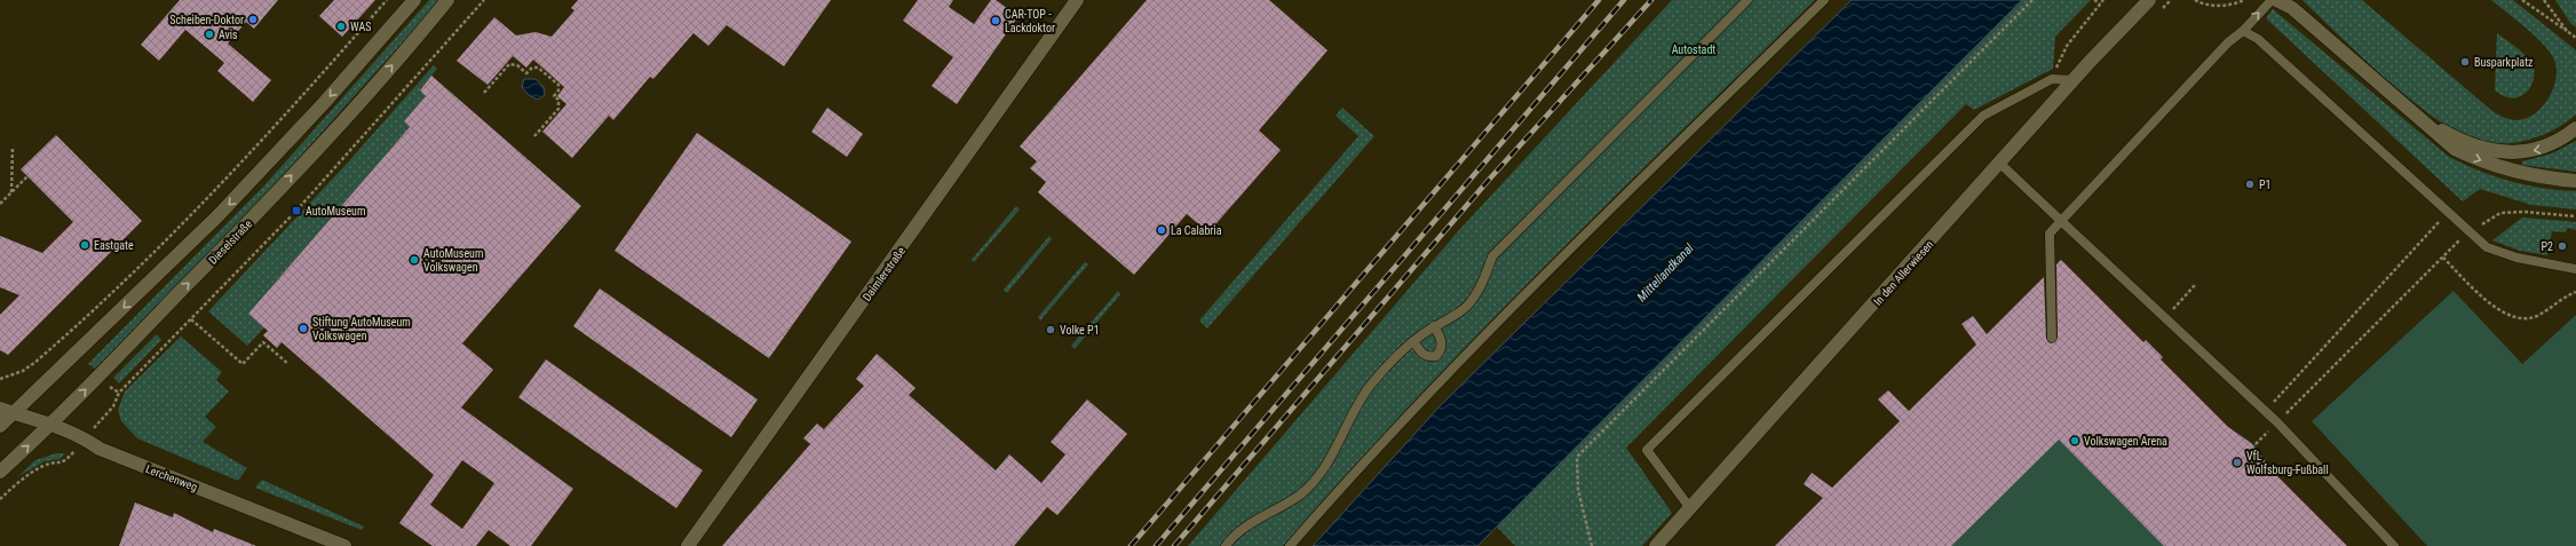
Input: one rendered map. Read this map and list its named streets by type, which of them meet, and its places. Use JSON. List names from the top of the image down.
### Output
{
  "streets": {
    "main road": [
      "Dieselstraße",
      "In den Allerwiesen",
      "Daimlerstraße",
      "Lerchenweg"
    ]
  },
  "crossings": [
    ["Dieselstraße", "Lerchenweg"]
  ],
  "water": ["Mittellandkanal"],
  "parks": ["Autostadt"],
  "places": {
    "other": [
      "Scheiben-Doktor",
      "CAR-TOP - Lackdoktor",
      "WAS",
      "Avis",
      "Busparkplatz",
      "P1",
      "La Calabria",
      "Eastgate",
      "P2",
      "AutoMuseum Volkswagen",
      "Stiftung AutoMuseum Volkswagen",
      "Volke P1",
      "Volkswagen Arena",
      "VfL Wolfsburg-Fußball"
    ],
    "transit": ["AutoMuseum"]
  }
}
